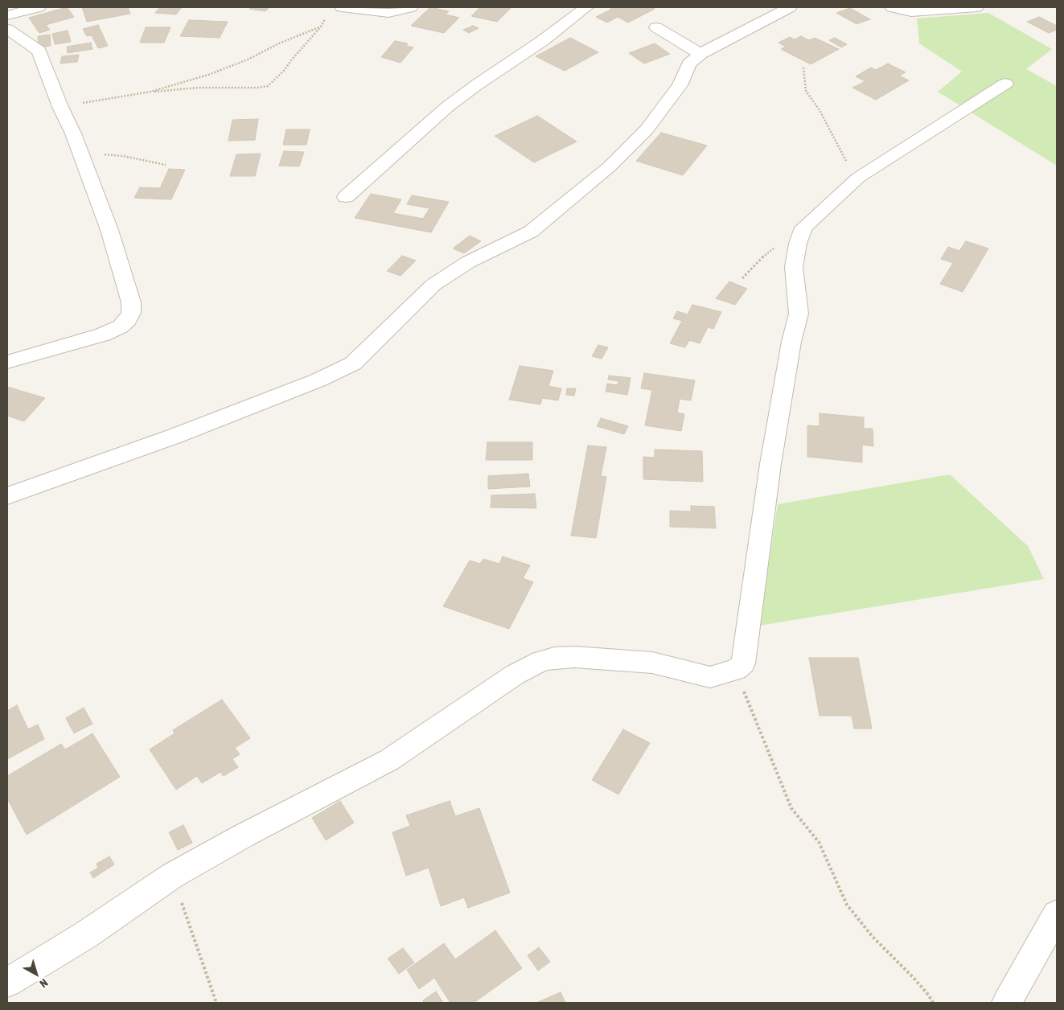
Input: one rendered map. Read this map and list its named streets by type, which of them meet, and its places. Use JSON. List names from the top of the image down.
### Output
{
  "north": "bottom right"
}
